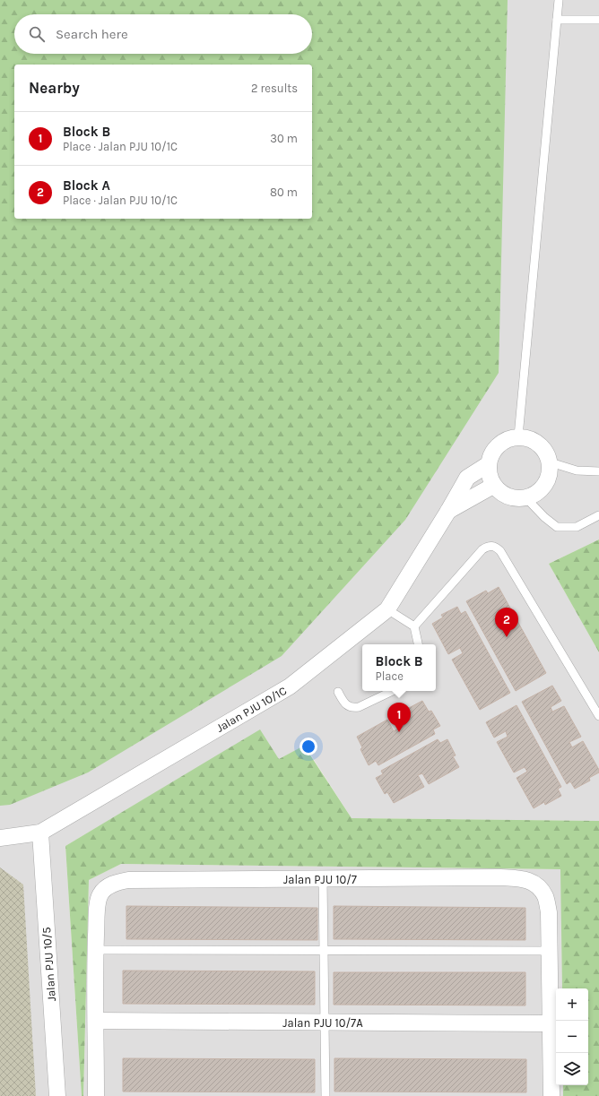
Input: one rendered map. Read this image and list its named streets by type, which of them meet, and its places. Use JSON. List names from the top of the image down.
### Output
{
  "streets": {
    "street": [
      "Jalan PJU 10/1C",
      "Jalan PJU 10/7",
      "Jalan PJU 10/5",
      "Jalan PJU 10/7A"
    ]
  },
  "crossings": [
    ["Jalan PJU 10/1C", "Jalan PJU 10/5"]
  ],
  "page": {
    "search": "Search here",
    "heading": ["Nearby", "2 results"],
    "list": [
      {
        "mark": "1",
        "name": "Block B",
        "note": "Place · Jalan PJU 10/1C",
        "value": "30 m"
      },
      {
        "mark": "2",
        "name": "Block A",
        "note": "Place · Jalan PJU 10/1C",
        "value": "80 m"
      }
    ],
    "pins": ["2", "1"],
    "popup": ["Block B", "Place"],
    "map_buttons": ["+", "−"]
  }
}
